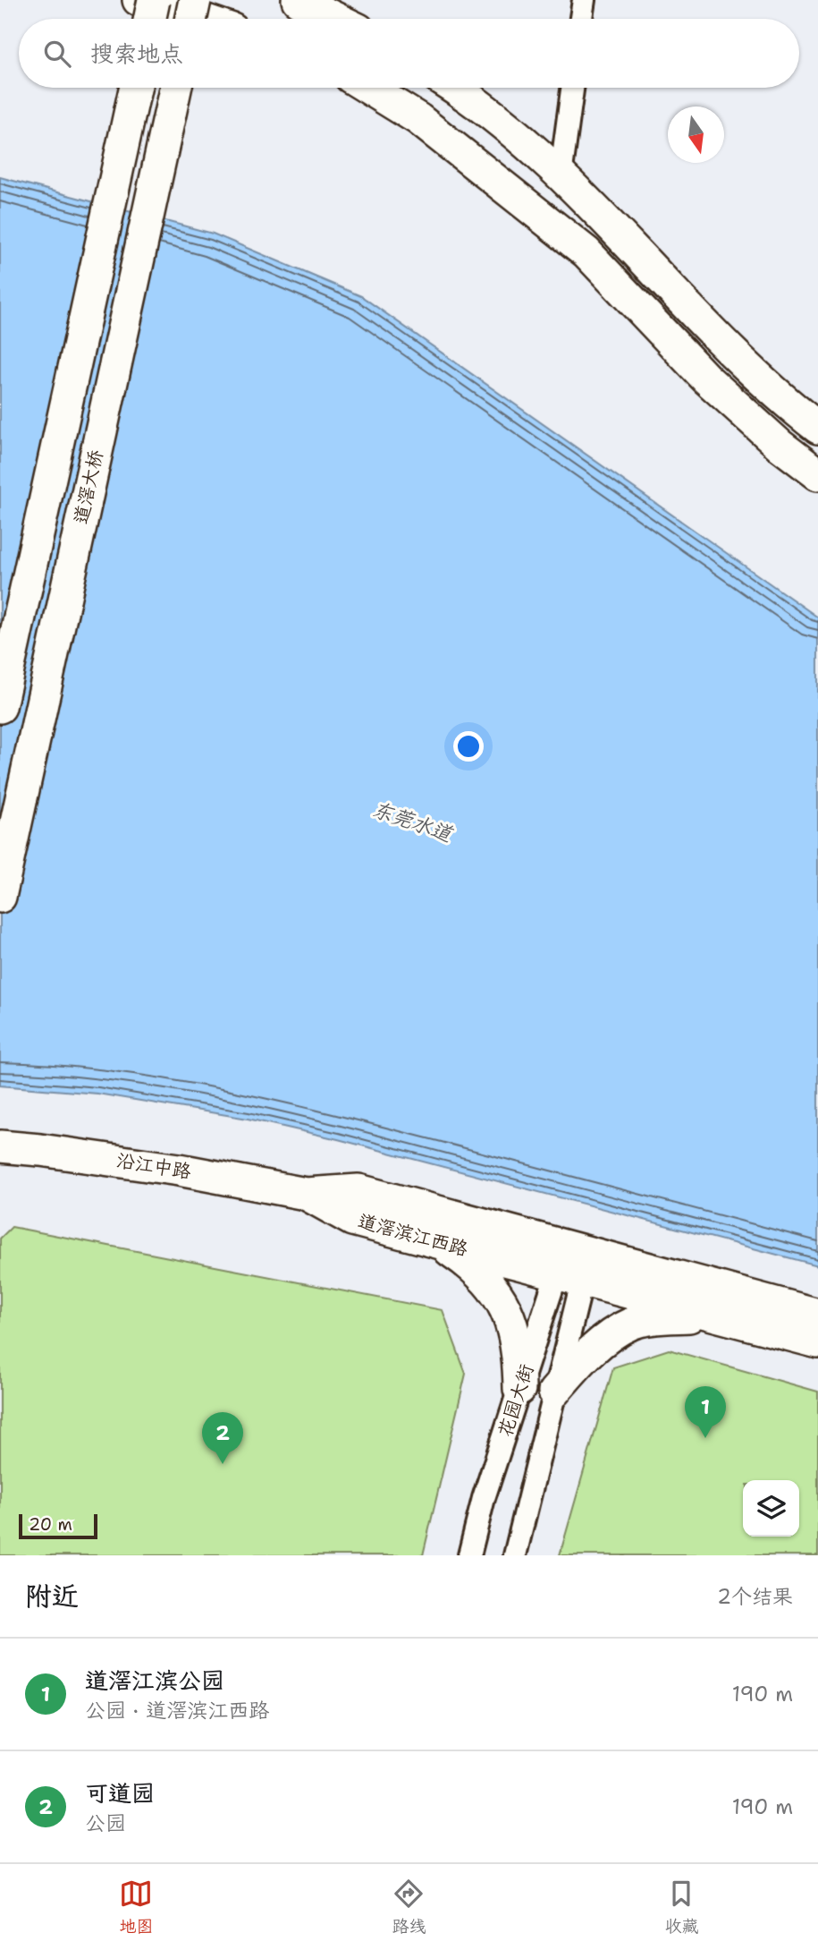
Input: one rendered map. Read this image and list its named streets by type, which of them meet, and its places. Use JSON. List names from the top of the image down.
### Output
{
  "streets": {
    "street": [
      "道滘大桥",
      "沿江中路",
      "道滘滨江西路",
      "花园大街"
    ]
  },
  "crossings": [
    ["沿江中路", "道滘滨江西路"],
    ["道滘滨江西路", "花园大街"]
  ],
  "water": ["东莞水道"],
  "scale_bar": "20 m",
  "north": "bottom",
  "page": {
    "search": "搜索地点",
    "pins": ["1", "2"],
    "scale": "20 m",
    "heading": ["附近", "2个结果"],
    "list": [
      {
        "mark": "1",
        "name": "道滘江滨公园",
        "note": "公园 · 道滘滨江西路",
        "value": "190 m"
      },
      {
        "mark": "2",
        "name": "可道园",
        "note": "公园",
        "value": "190 m"
      }
    ],
    "nav": ["地图", "路线", "收藏"]
  }
}
